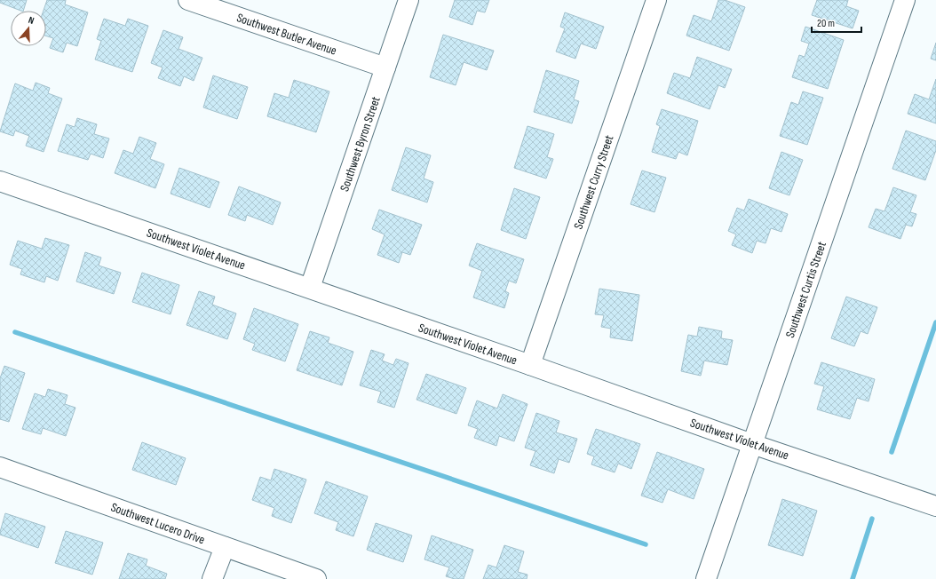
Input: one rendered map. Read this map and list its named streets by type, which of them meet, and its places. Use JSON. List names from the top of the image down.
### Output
{
  "streets": {
    "street": [
      "Southwest Butler Avenue",
      "Southwest Byron Street",
      "Southwest Curry Street",
      "Southwest Violet Avenue",
      "Southwest Curtis Street",
      "Southwest Lucero Drive"
    ]
  },
  "crossings": [
    ["Southwest Butler Avenue", "Southwest Byron Street"],
    ["Southwest Byron Street", "Southwest Violet Avenue"],
    ["Southwest Curry Street", "Southwest Violet Avenue"],
    ["Southwest Violet Avenue", "Southwest Curtis Street"]
  ],
  "scale_bar": "20 m",
  "north": "top"
}
